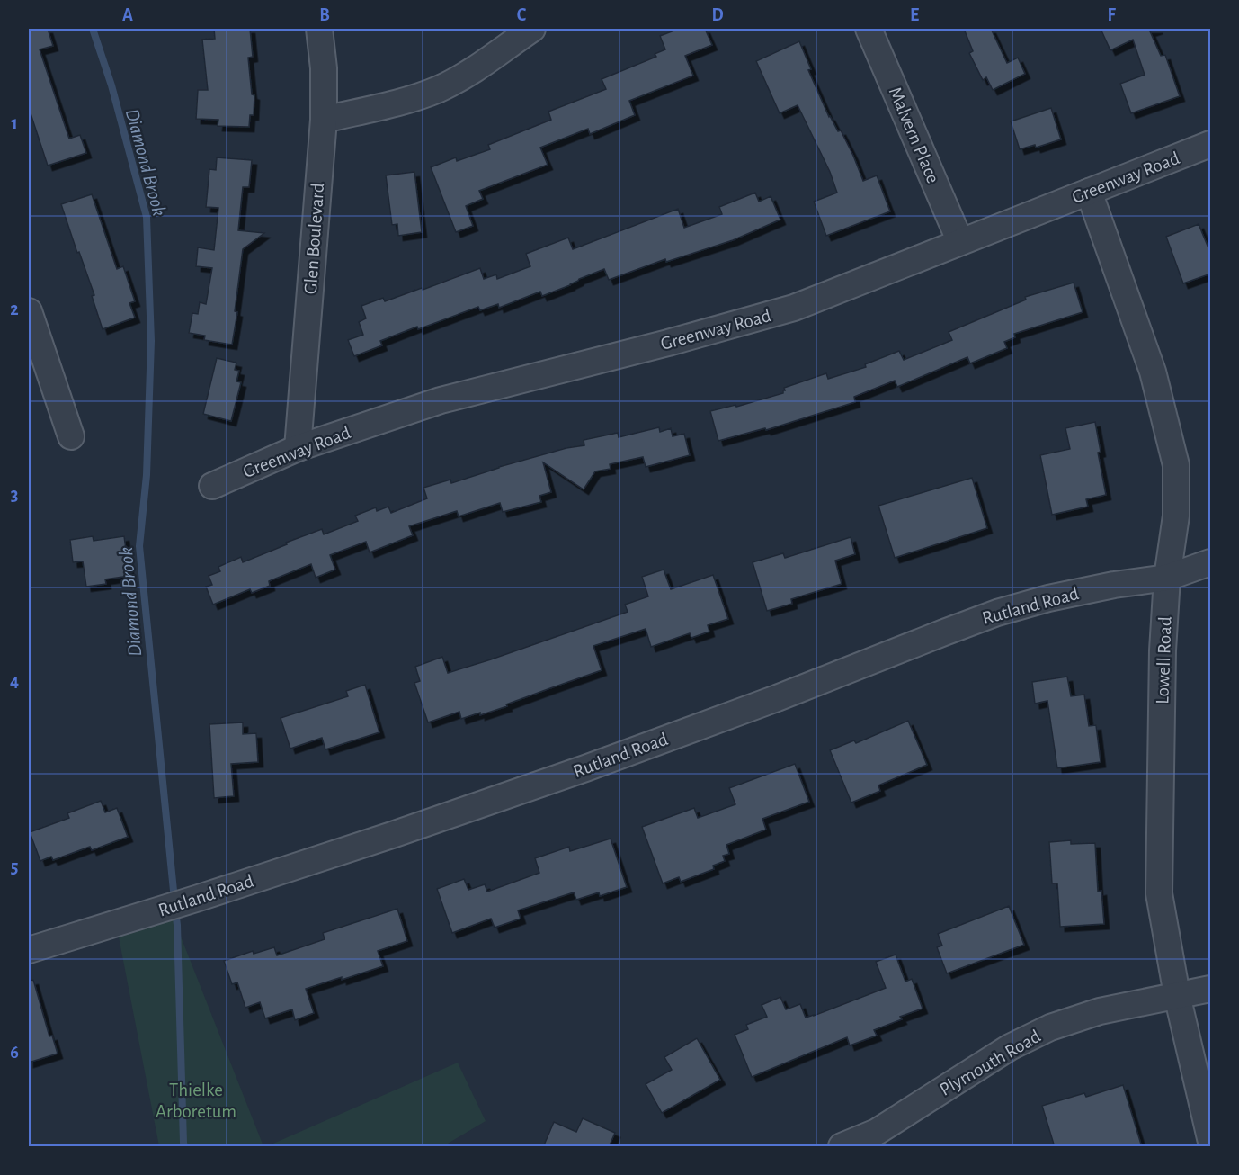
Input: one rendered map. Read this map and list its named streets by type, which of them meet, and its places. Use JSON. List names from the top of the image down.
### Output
{
  "streets": {
    "street": [
      "Malvern Place",
      "Greenway Road",
      "Glen Boulevard",
      "Rutland Road",
      "Lowell Road",
      "Plymouth Road"
    ]
  },
  "crossings": [
    ["Malvern Place", "Greenway Road"],
    ["Greenway Road", "Glen Boulevard"],
    ["Greenway Road", "Lowell Road"],
    ["Rutland Road", "Lowell Road"],
    ["Lowell Road", "Plymouth Road"]
  ],
  "water": ["Diamond Brook"],
  "parks": ["Thielke Arboretum"],
  "grid": {
    "columns": [
      "A",
      "B",
      "C",
      "D",
      "E",
      "F"
    ],
    "rows": [
      "1",
      "2",
      "3",
      "4",
      "5",
      "6"
    ]
  }
}
